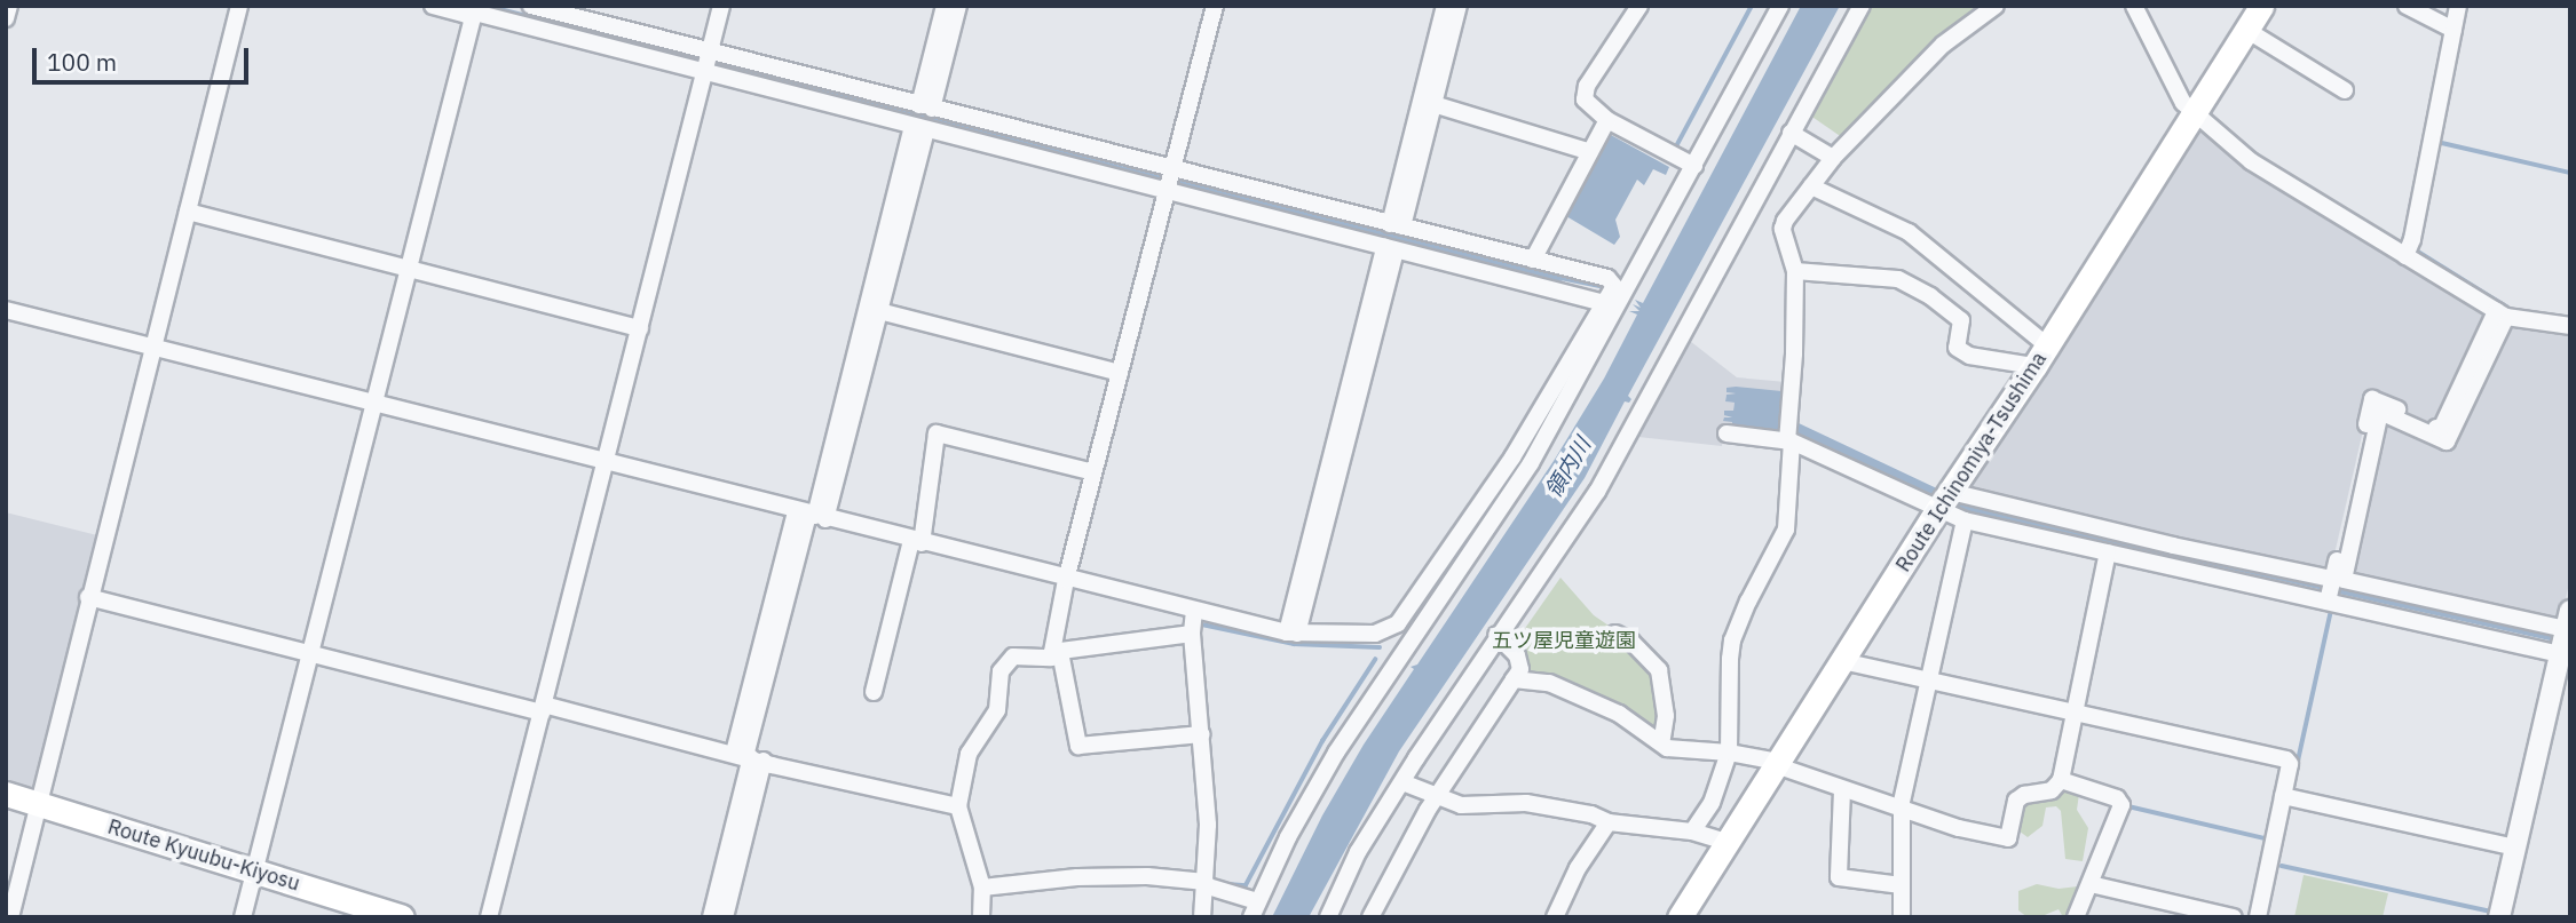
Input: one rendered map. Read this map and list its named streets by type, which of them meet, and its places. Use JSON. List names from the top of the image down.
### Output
{
  "streets": {
    "main road": ["Route Ichinomiya-Tsushima", "Route Kyuubu-Kiyosu"]
  },
  "water": ["領内川"],
  "parks": ["五ツ屋児童遊園"],
  "scale_bar": "100 m"
}
